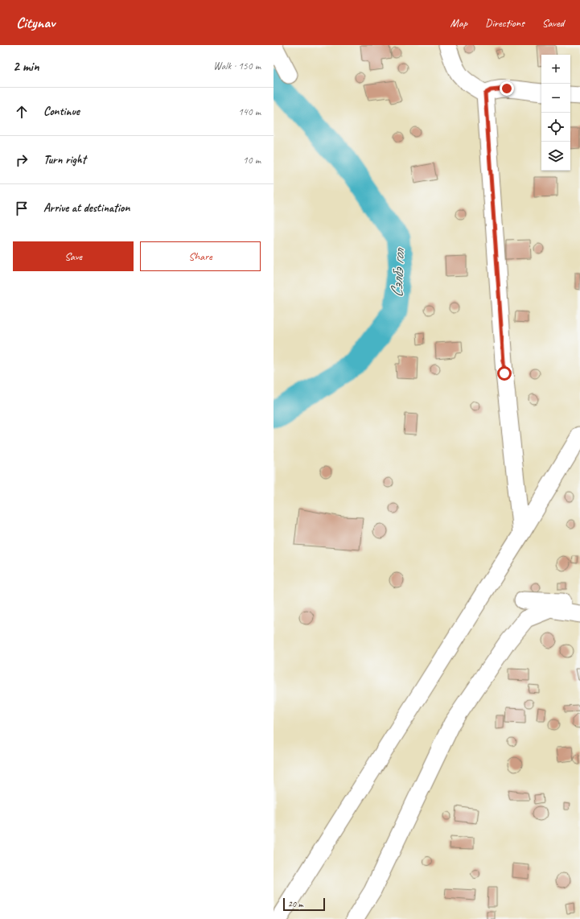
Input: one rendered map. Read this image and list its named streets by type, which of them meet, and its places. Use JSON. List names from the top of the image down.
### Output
{
  "water": ["Сэлбэ гол"],
  "scale_bar": "20 m",
  "page": {
    "header": "Citynav",
    "nav": ["Map", "Directions", "Saved"],
    "heading": ["2 min", "Walk · 150 m"],
    "map_buttons": ["+", "−"],
    "list": [
      ["Continue", "140 m"],
      ["Turn right", "10 m"],
      "Arrive at destination"
    ],
    "buttons": ["Save", "Share"],
    "scale": "20 m"
  }
}
